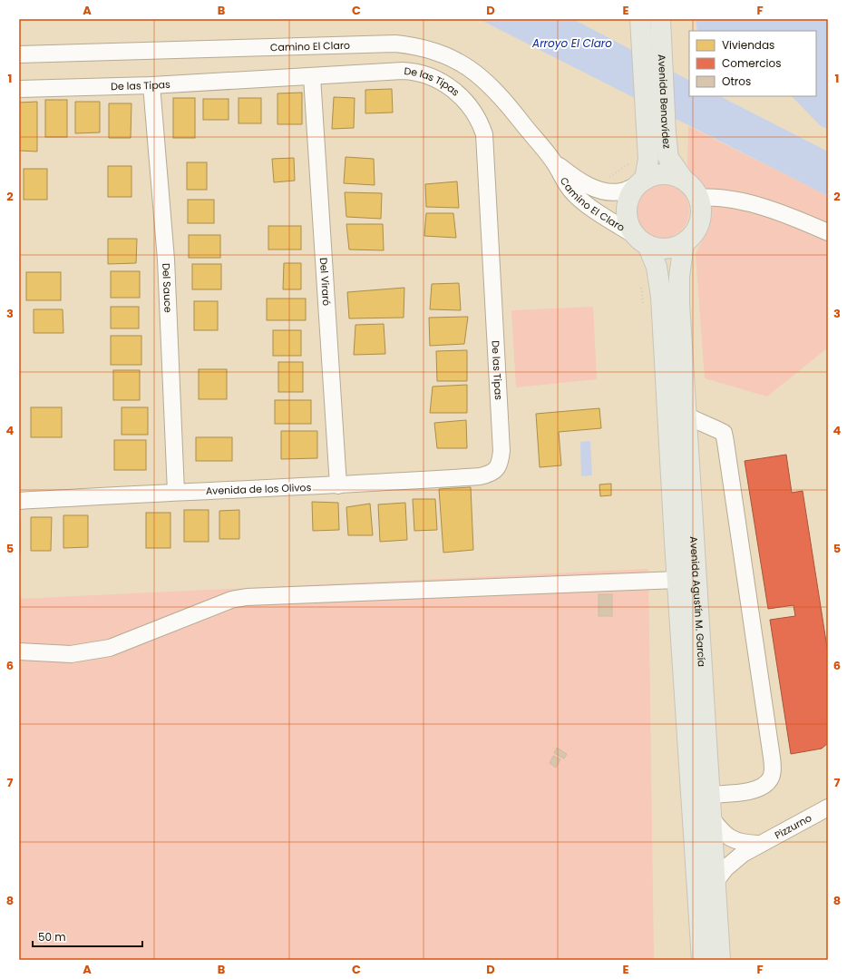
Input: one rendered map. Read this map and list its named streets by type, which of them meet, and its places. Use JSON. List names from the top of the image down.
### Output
{
  "streets": {
    "main road": ["Avenida Benavídez", "Avenida Agustín M. García"],
    "street": [
      "Camino El Claro",
      "De las Tipas",
      "Del Viraró",
      "Del Sauce",
      "Avenida de los Olivos",
      "Pizzurno"
    ]
  },
  "crossings": [
    ["Camino El Claro", "Avenida Benavídez"],
    ["Camino El Claro", "Avenida Agustín M. García"],
    ["De las Tipas", "Del Viraró"],
    ["De las Tipas", "Del Sauce"],
    ["De las Tipas", "Avenida de los Olivos"],
    ["Avenida Benavídez", "Avenida Agustín M. García"],
    ["Del Viraró", "Avenida de los Olivos"],
    ["Del Sauce", "Avenida de los Olivos"],
    ["Avenida Agustín M. García", "Pizzurno"]
  ],
  "water": ["Arroyo El Claro"],
  "legend": ["Viviendas", "Comercios", "Otros"],
  "scale_bar": "50 m",
  "grid": {
    "columns": [
      "A",
      "B",
      "C",
      "D",
      "E",
      "F"
    ],
    "rows": [
      "1",
      "2",
      "3",
      "4",
      "5",
      "6",
      "7",
      "8"
    ]
  }
}
